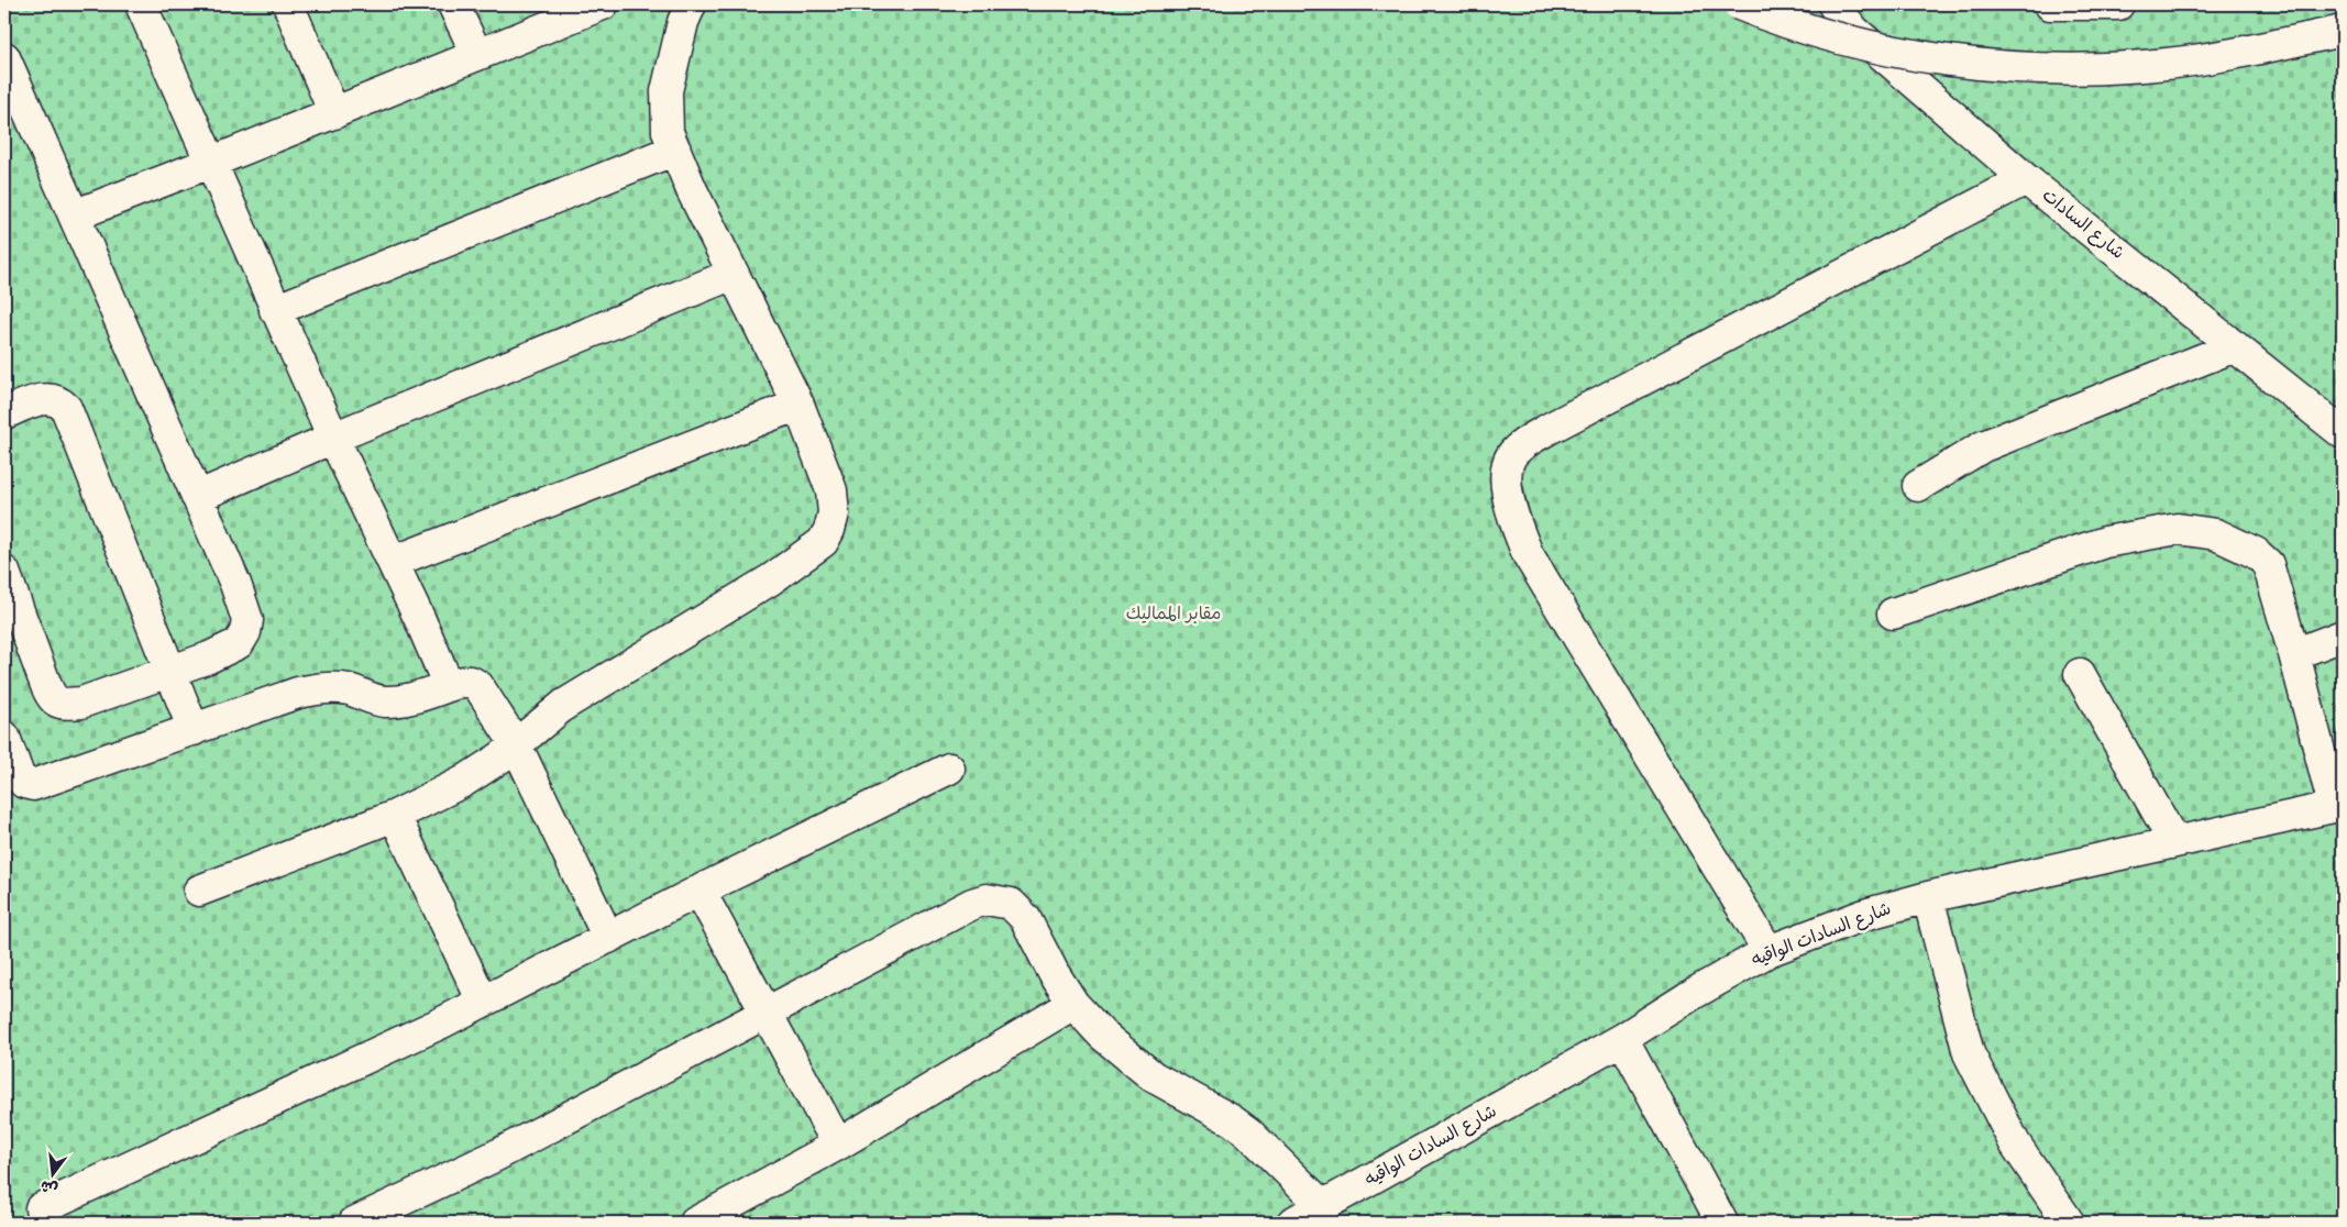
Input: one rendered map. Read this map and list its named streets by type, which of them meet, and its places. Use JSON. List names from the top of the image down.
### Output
{
  "streets": {
    "main road": ["شارع السادات", "شارع السادات الواقيه"]
  },
  "parks": ["مقابر المماليك"],
  "north": "bottom"
}
